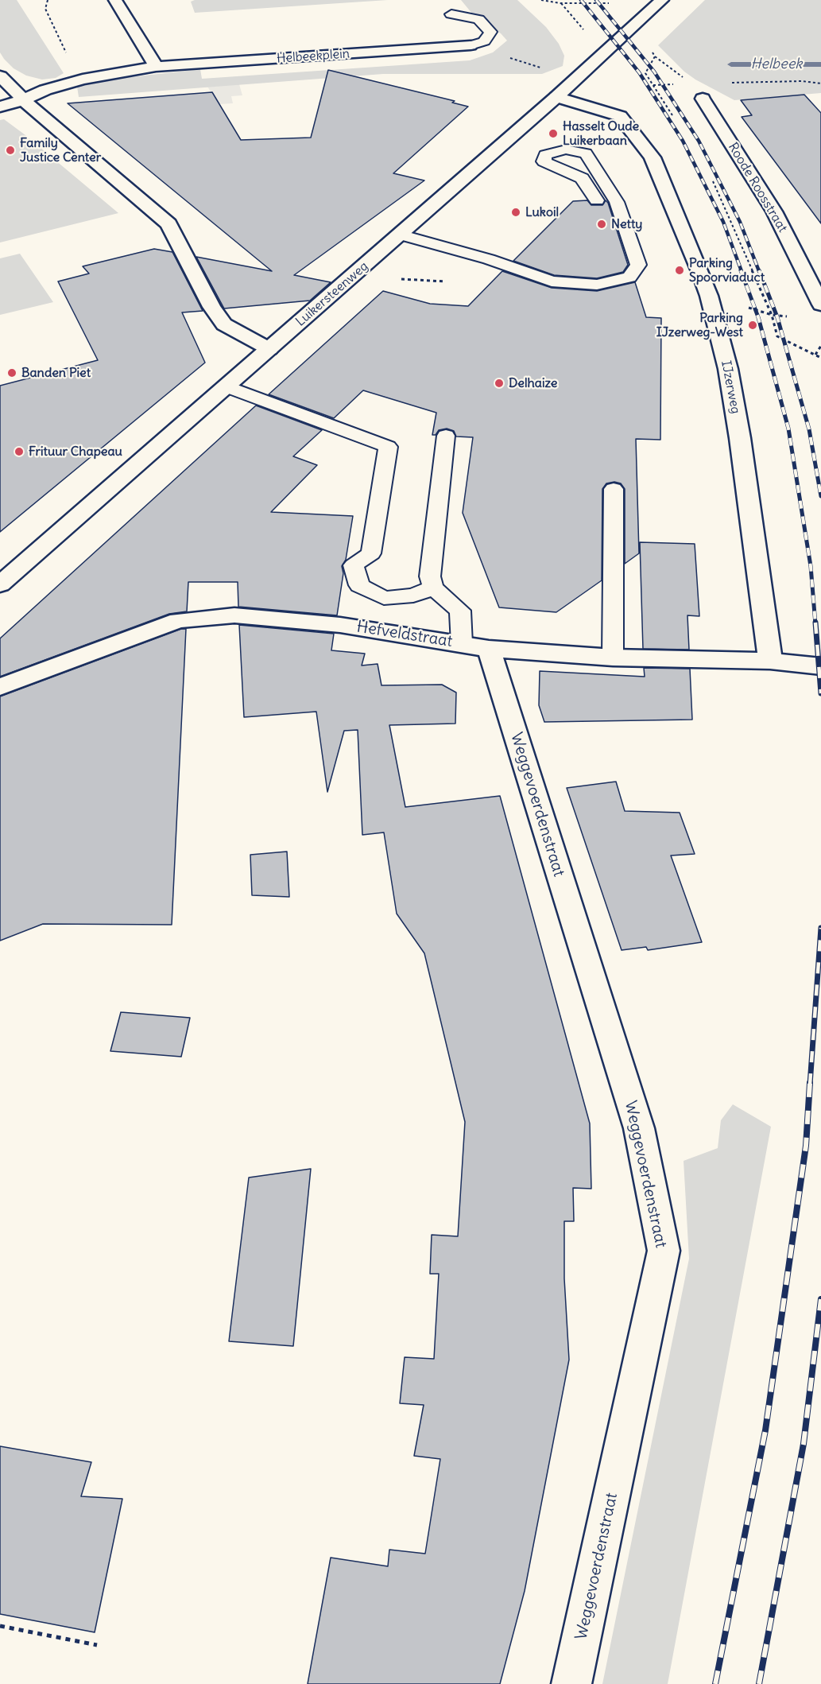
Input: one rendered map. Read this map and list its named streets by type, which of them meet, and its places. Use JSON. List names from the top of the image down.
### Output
{
  "streets": {
    "street": [
      "Helbeekplein",
      "Roode Roosstraat",
      "Luikersteenweg",
      "IJzerweg",
      "Hefveldstraat",
      "Weggevoerdenstraat"
    ]
  },
  "crossings": [
    ["Luikersteenweg", "IJzerweg"],
    ["IJzerweg", "Hefveldstraat"],
    ["Hefveldstraat", "Weggevoerdenstraat"]
  ],
  "water": ["Helbeek"],
  "places": [
    "Hasselt Oude Luikerbaan",
    "Family Justice Center",
    "Lukoil",
    "Netty",
    "Parking Spoorviaduct",
    "Parking IJzerweg-West",
    "Banden Piet",
    "Delhaize",
    "Frituur Chapeau"
  ]
}
